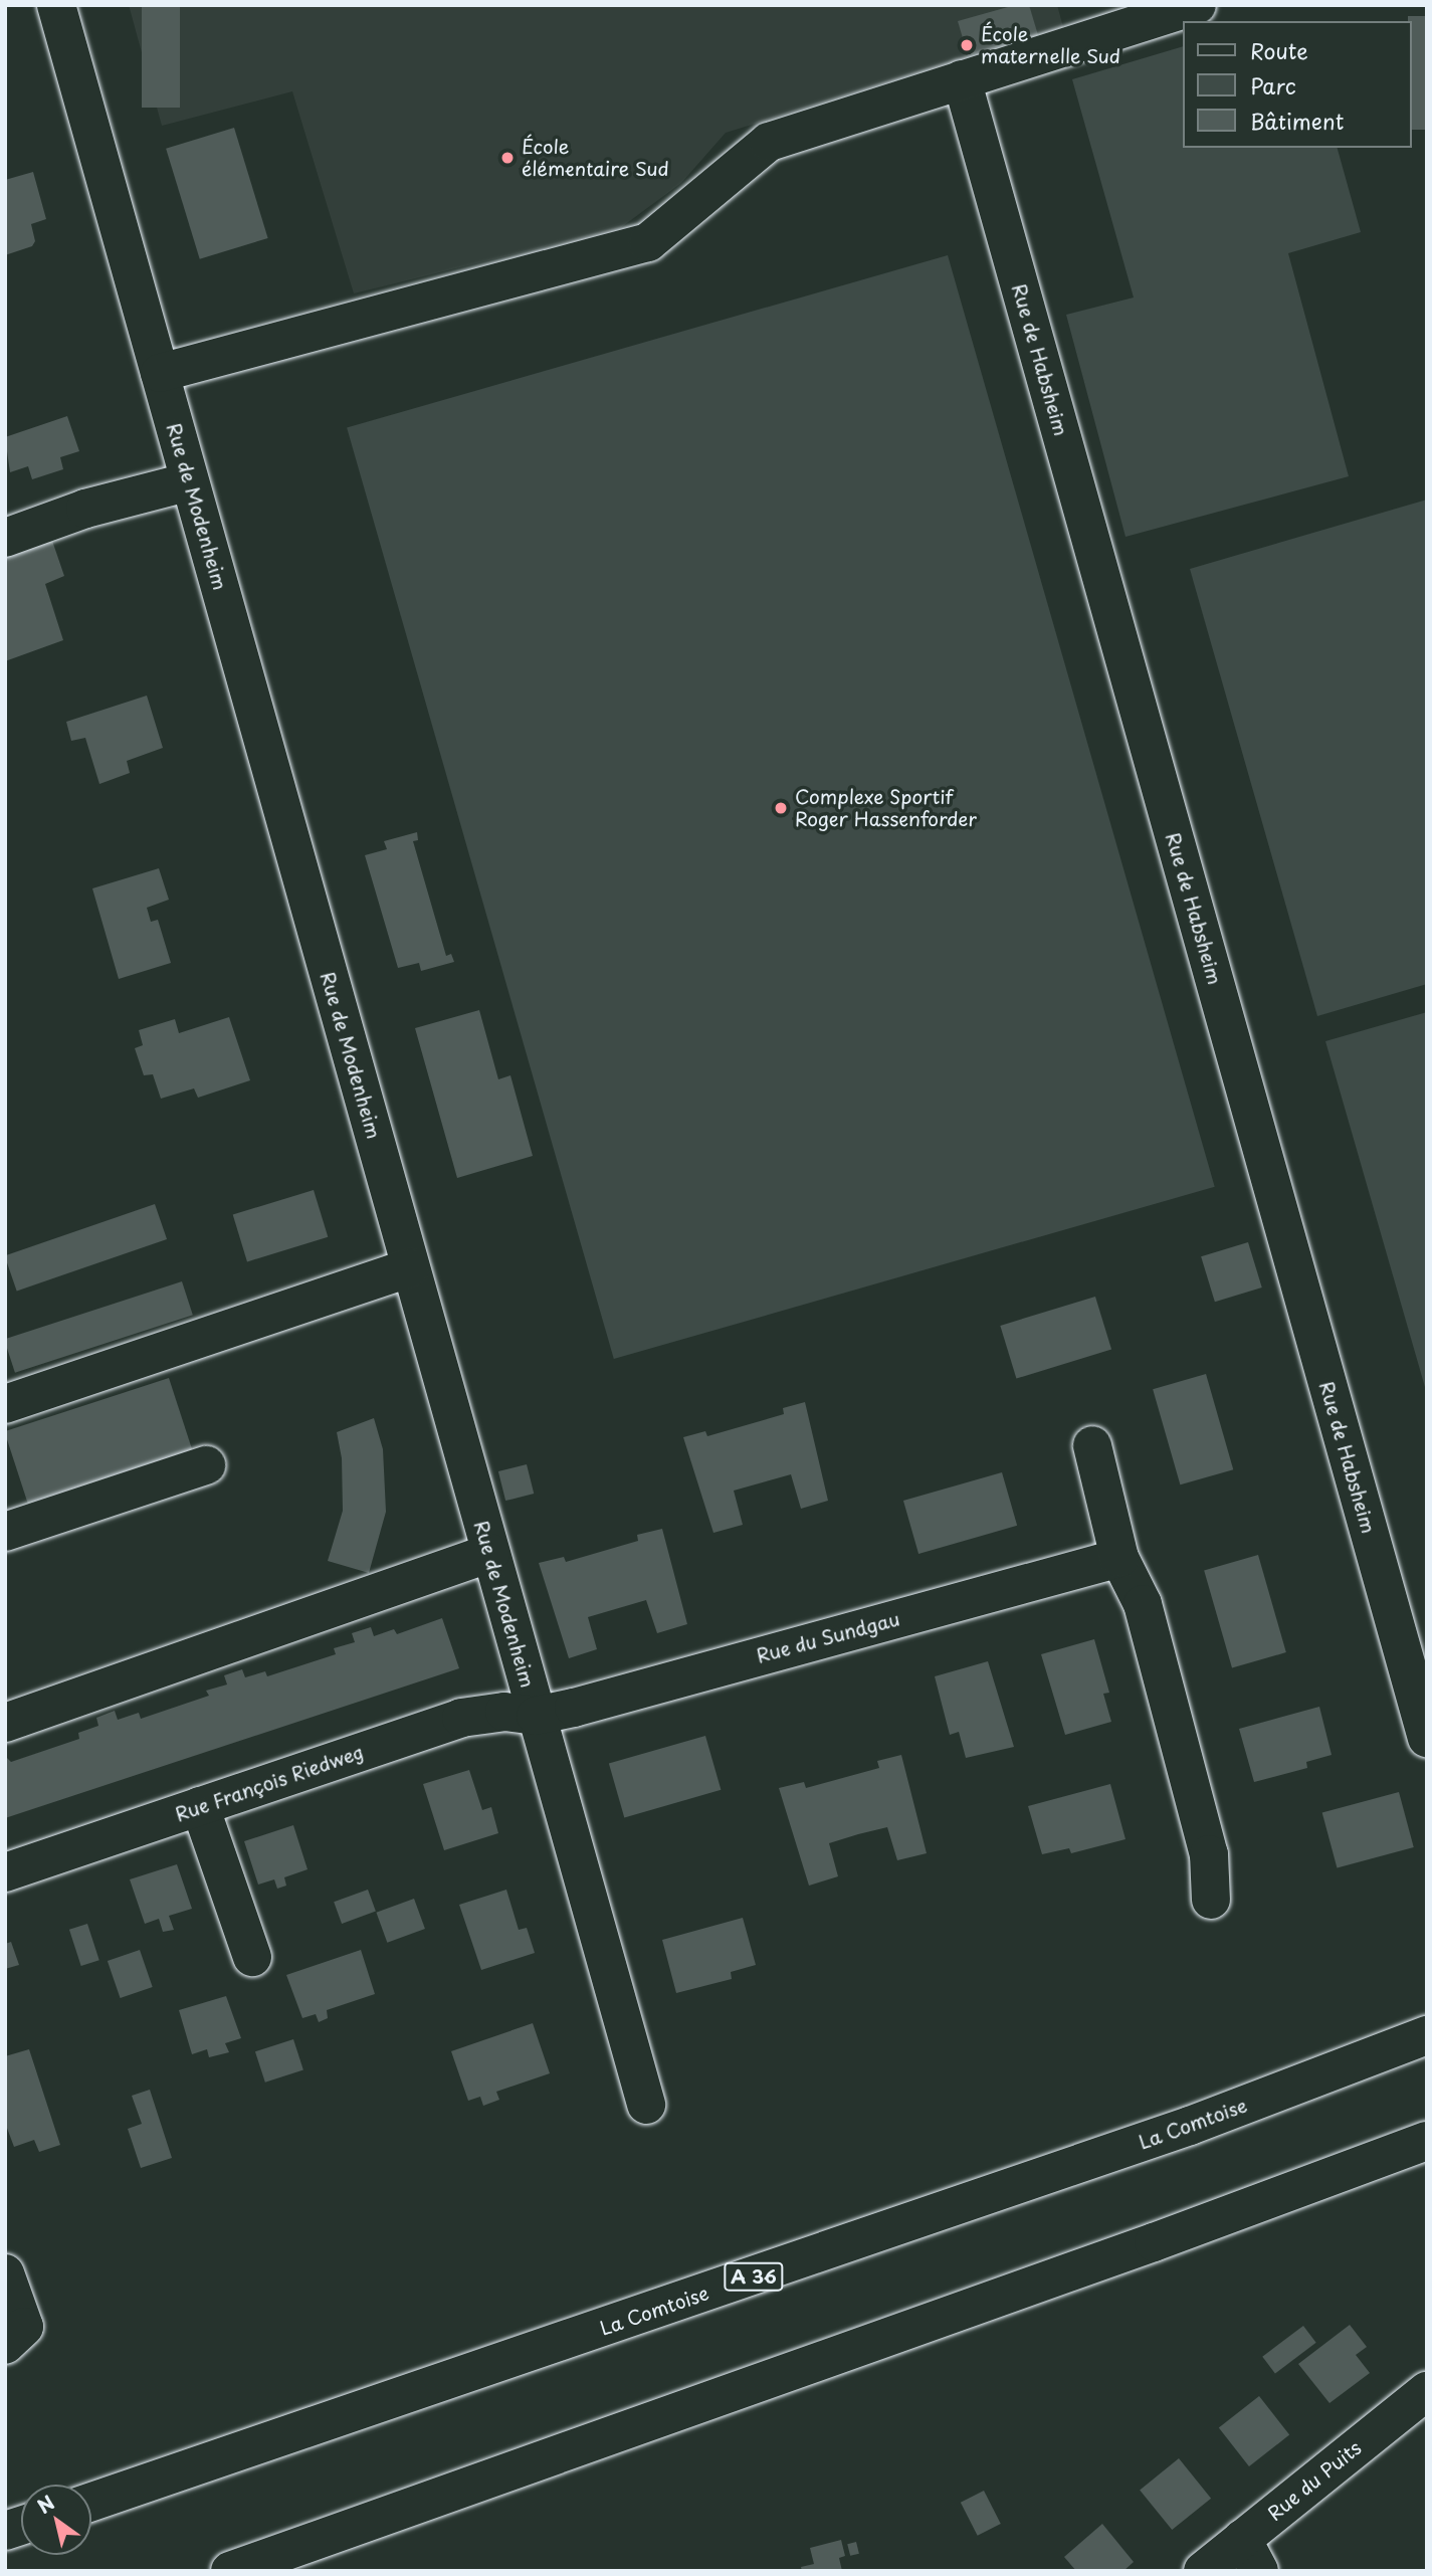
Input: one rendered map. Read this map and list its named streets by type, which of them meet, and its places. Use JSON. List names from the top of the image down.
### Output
{
  "streets": {
    "main road": [
      "Rue de Habsheim",
      "Rue de Modenheim",
      "Rue du Sundgau",
      "Rue François Riedweg",
      "La Comtoise",
      "A 36",
      "Rue du Puits"
    ]
  },
  "crossings": [
    ["Rue de Modenheim", "Rue du Sundgau"],
    ["Rue de Modenheim", "Rue François Riedweg"],
    ["Rue du Sundgau", "Rue François Riedweg"]
  ],
  "places": ["École maternelle Sud", "École élémentaire Sud", "Complexe Sportif Roger Hassenforder"],
  "legend": ["Route", "Parc", "Bâtiment"],
  "north": "top left"
}
